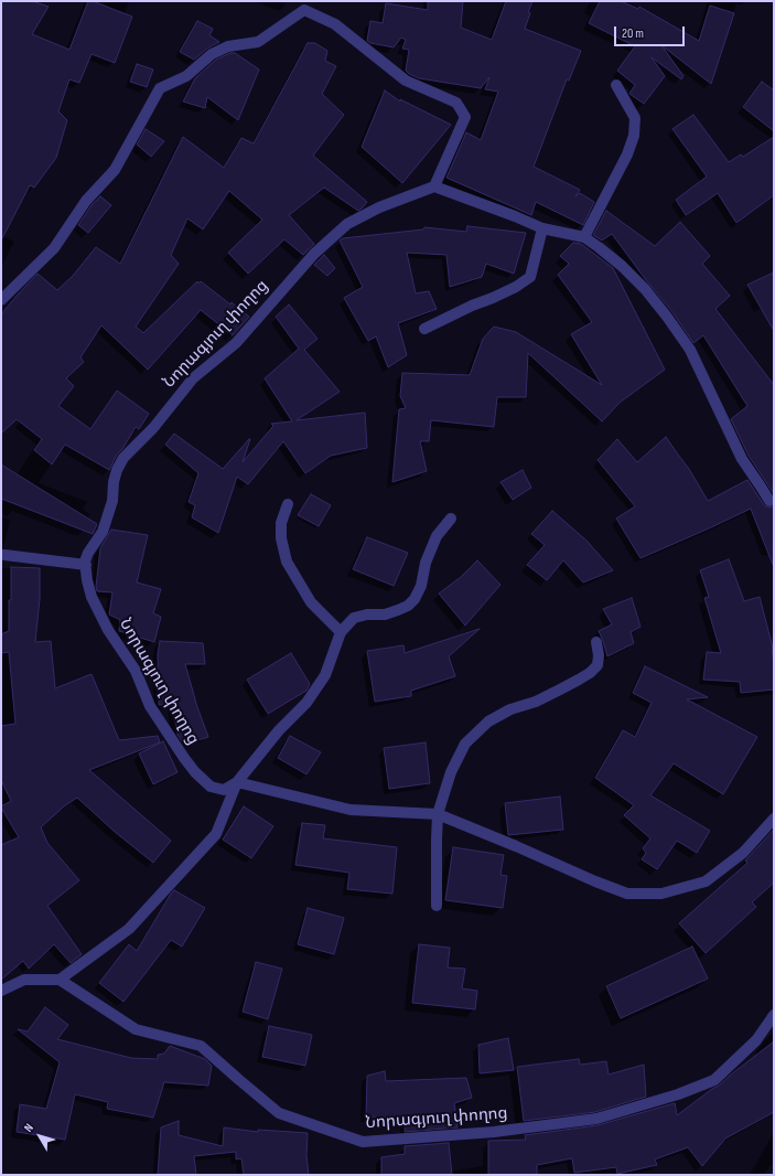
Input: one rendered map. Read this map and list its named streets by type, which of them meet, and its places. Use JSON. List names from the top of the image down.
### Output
{
  "streets": {
    "street": ["Նորագյուղ փողոց"]
  },
  "scale_bar": "20 m",
  "north": "top left"
}
